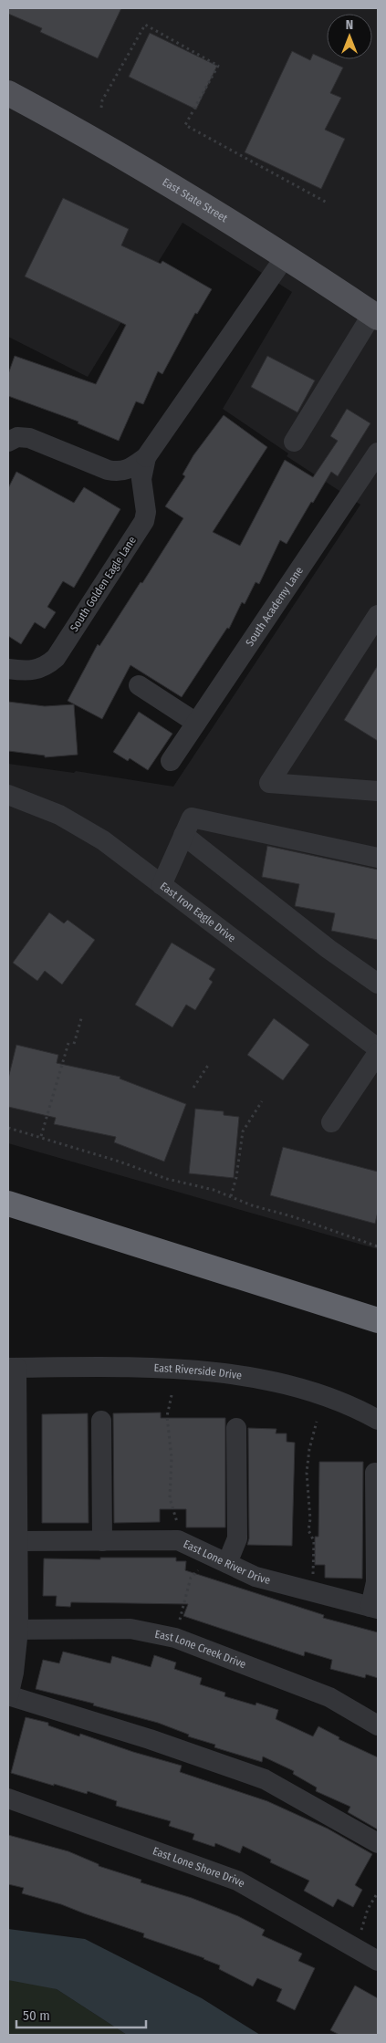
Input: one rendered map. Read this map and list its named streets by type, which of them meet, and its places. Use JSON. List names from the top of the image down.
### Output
{
  "streets": {
    "main road": ["East State Street"],
    "street": [
      "South Golden Eagle Lane",
      "South Academy Lane",
      "East Iron Eagle Drive",
      "East Riverside Drive",
      "East Lone River Drive",
      "East Lone Creek Drive",
      "East Lone Shore Drive"
    ]
  },
  "crossings": [
    ["East State Street", "South Golden Eagle Lane"]
  ],
  "scale_bar": "50 m",
  "north": "top"
}
